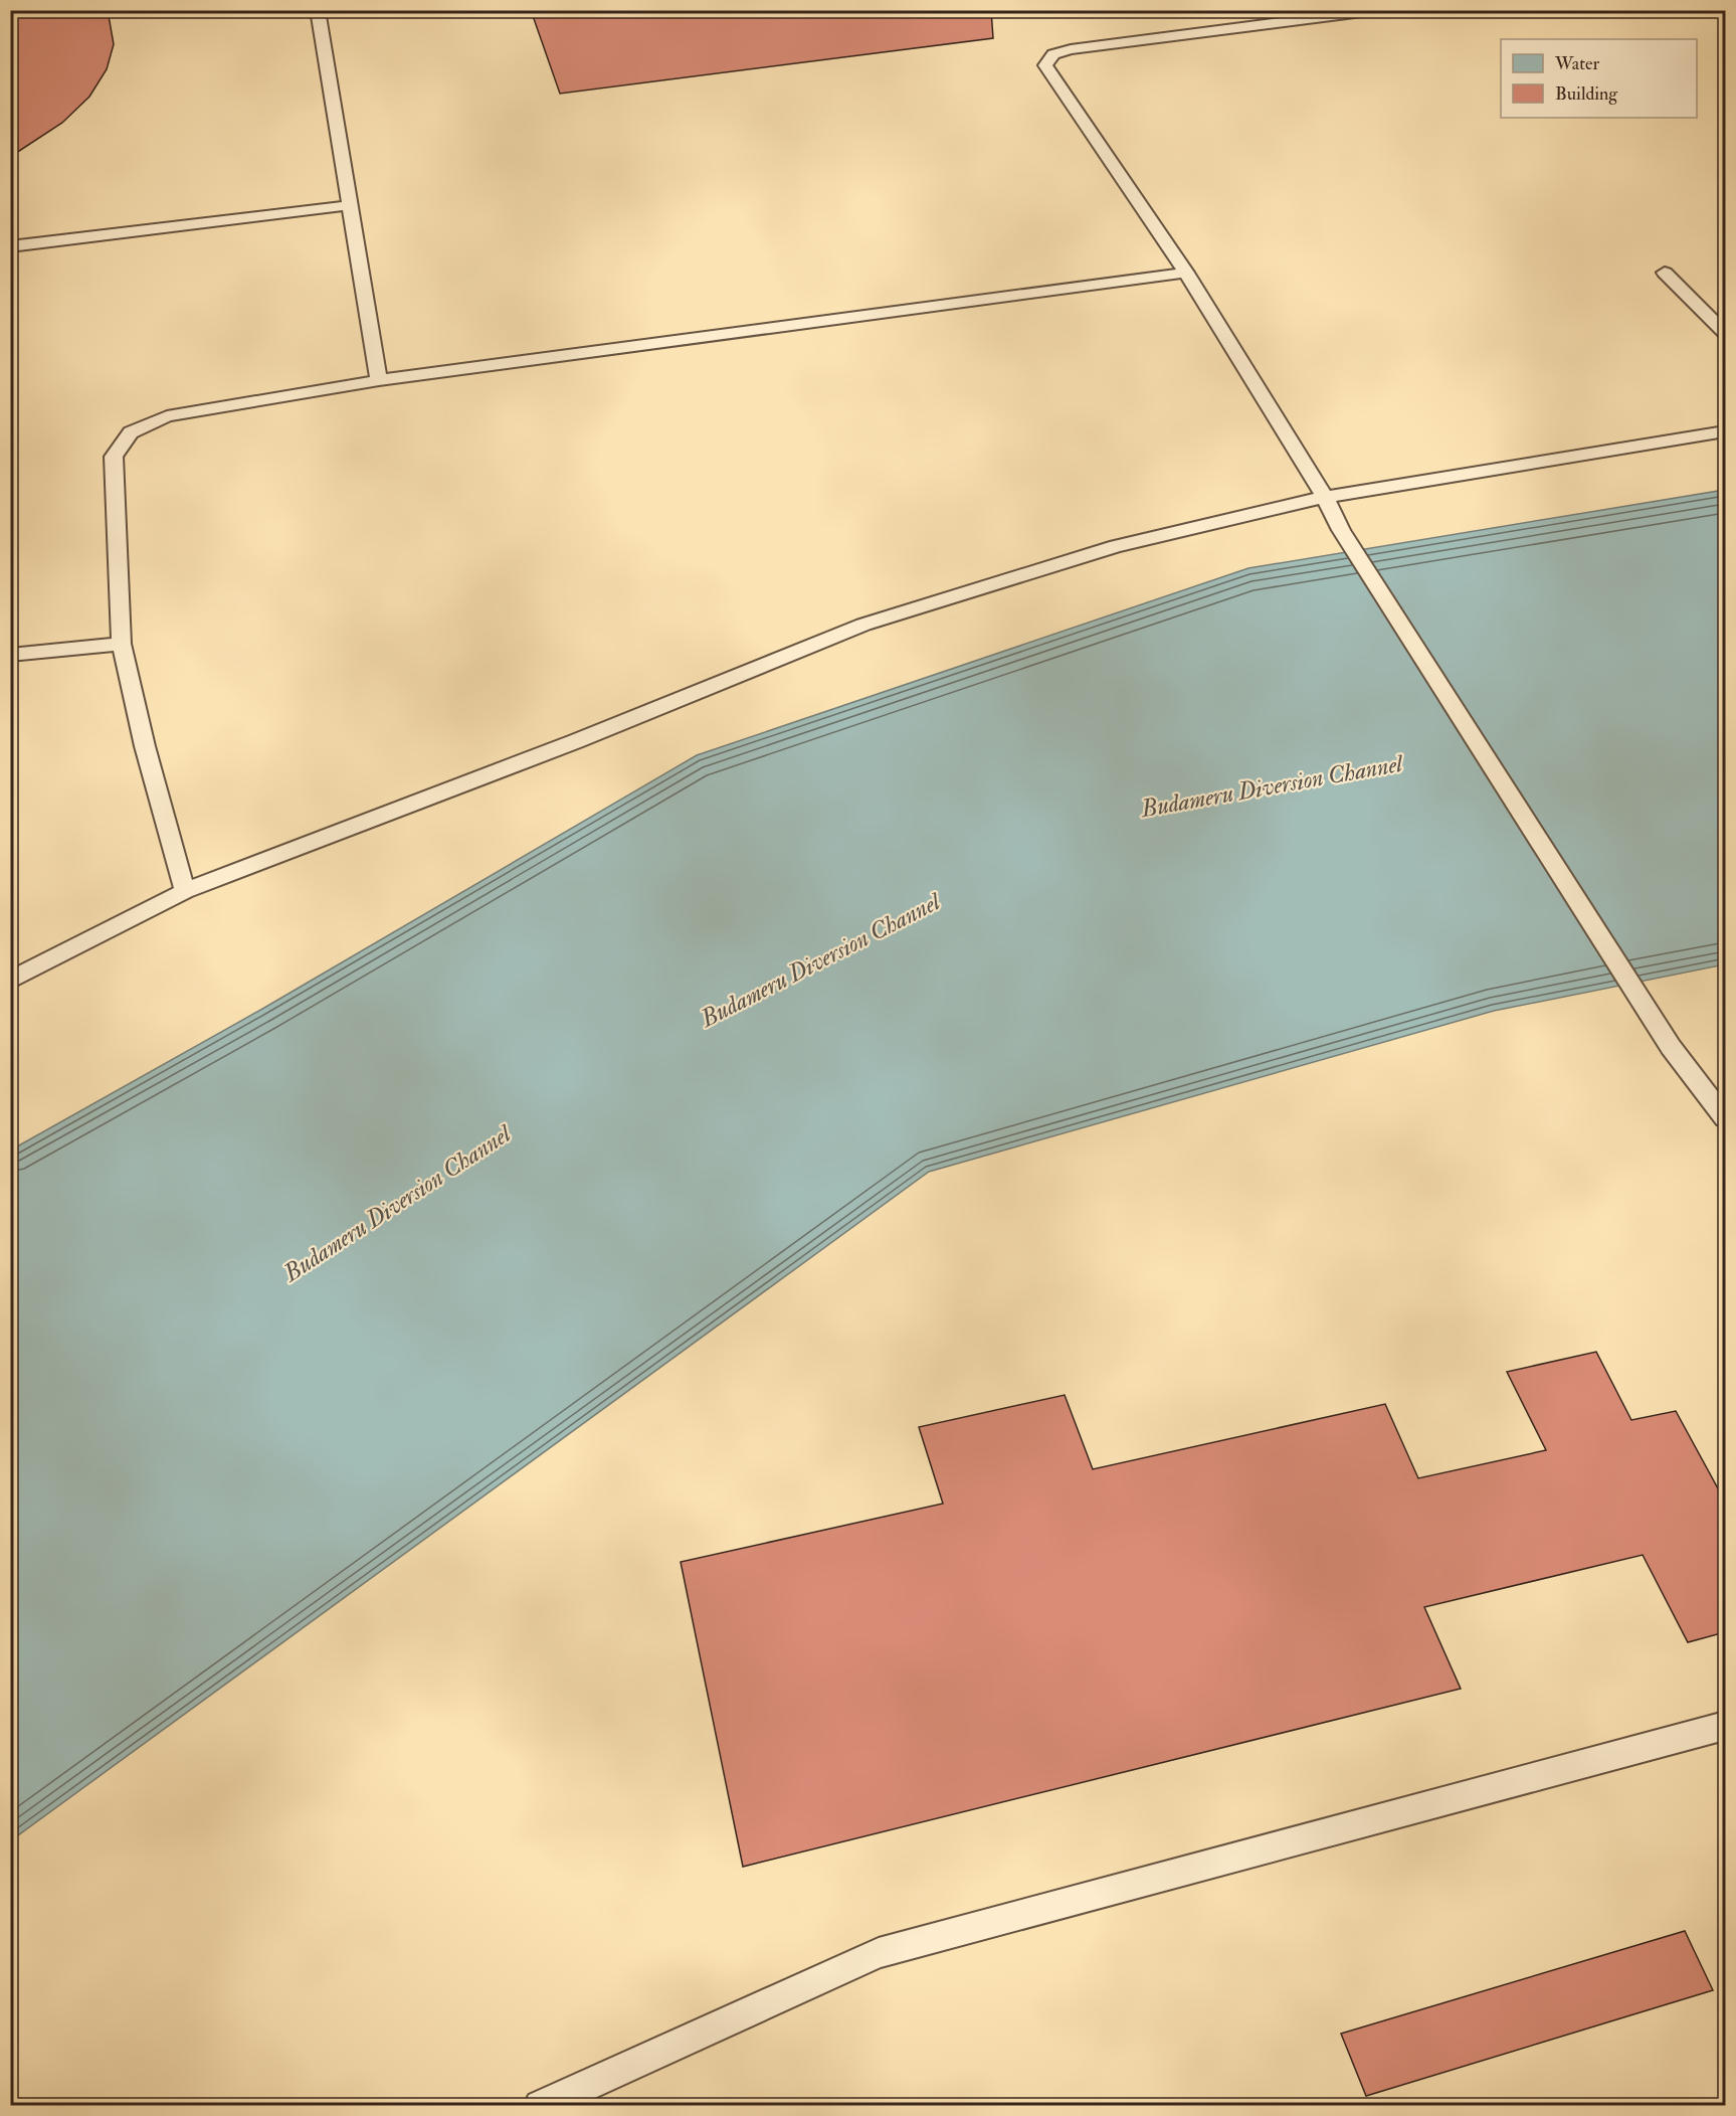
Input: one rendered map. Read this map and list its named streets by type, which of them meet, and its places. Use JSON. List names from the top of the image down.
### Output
{
  "water": ["Budameru Diversion Channel"],
  "legend": ["Water", "Building"]
}
